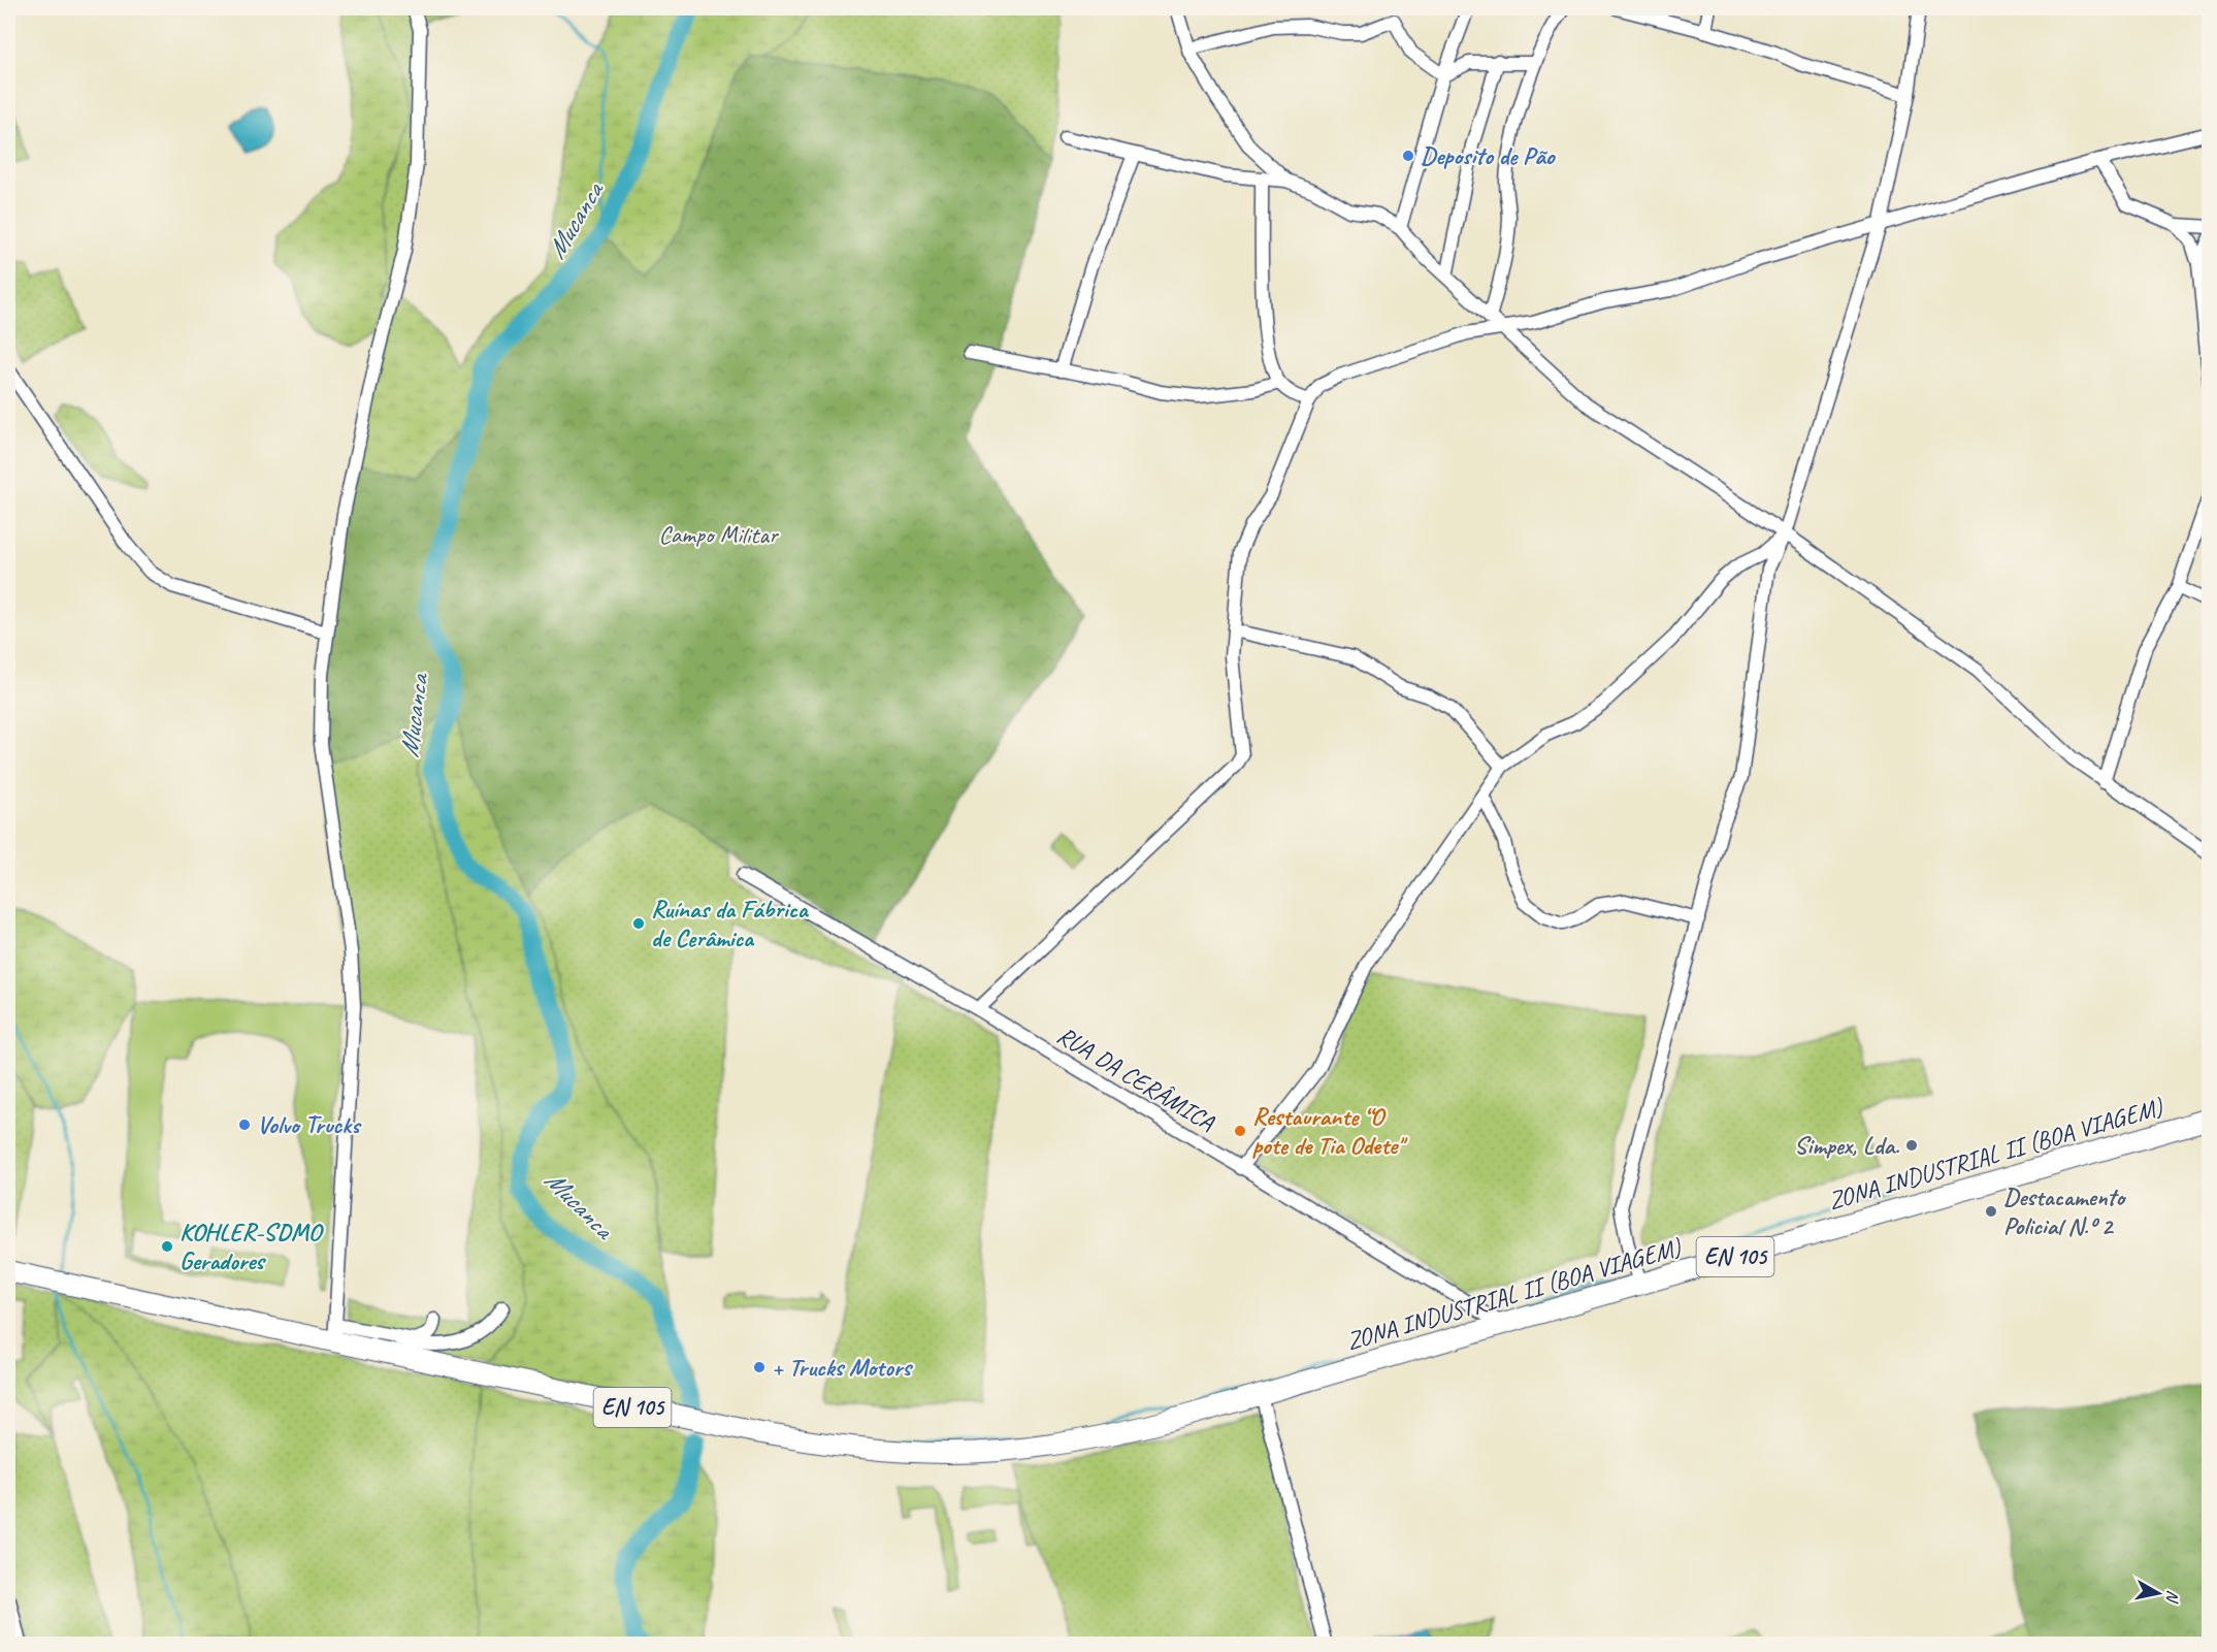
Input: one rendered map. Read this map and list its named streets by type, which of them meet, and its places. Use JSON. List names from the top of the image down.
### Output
{
  "streets": {
    "main road": ["ZONA INDUSTRIAL II (BOA VIAGEM)", "EN 105"],
    "street": ["RUA DA CERÂMICA"]
  },
  "crossings": [
    ["RUA DA CERÂMICA", "ZONA INDUSTRIAL II (BOA VIAGEM)"],
    ["ZONA INDUSTRIAL II (BOA VIAGEM)", "EN 105"]
  ],
  "water": ["Mucanca"],
  "parks": ["Campo Militar"],
  "places": [
    "Deposito de Pão",
    "Ruínas da Fábrica de Cerâmica",
    "Volvo Trucks",
    "Restaurante “O pote de Tia Odete\"",
    "Simpex, Lda.",
    "Destacamento Policial N.º 2",
    "KOHLER-SDMO Geradores",
    "+ Trucks Motors"
  ],
  "north": "right"
}
